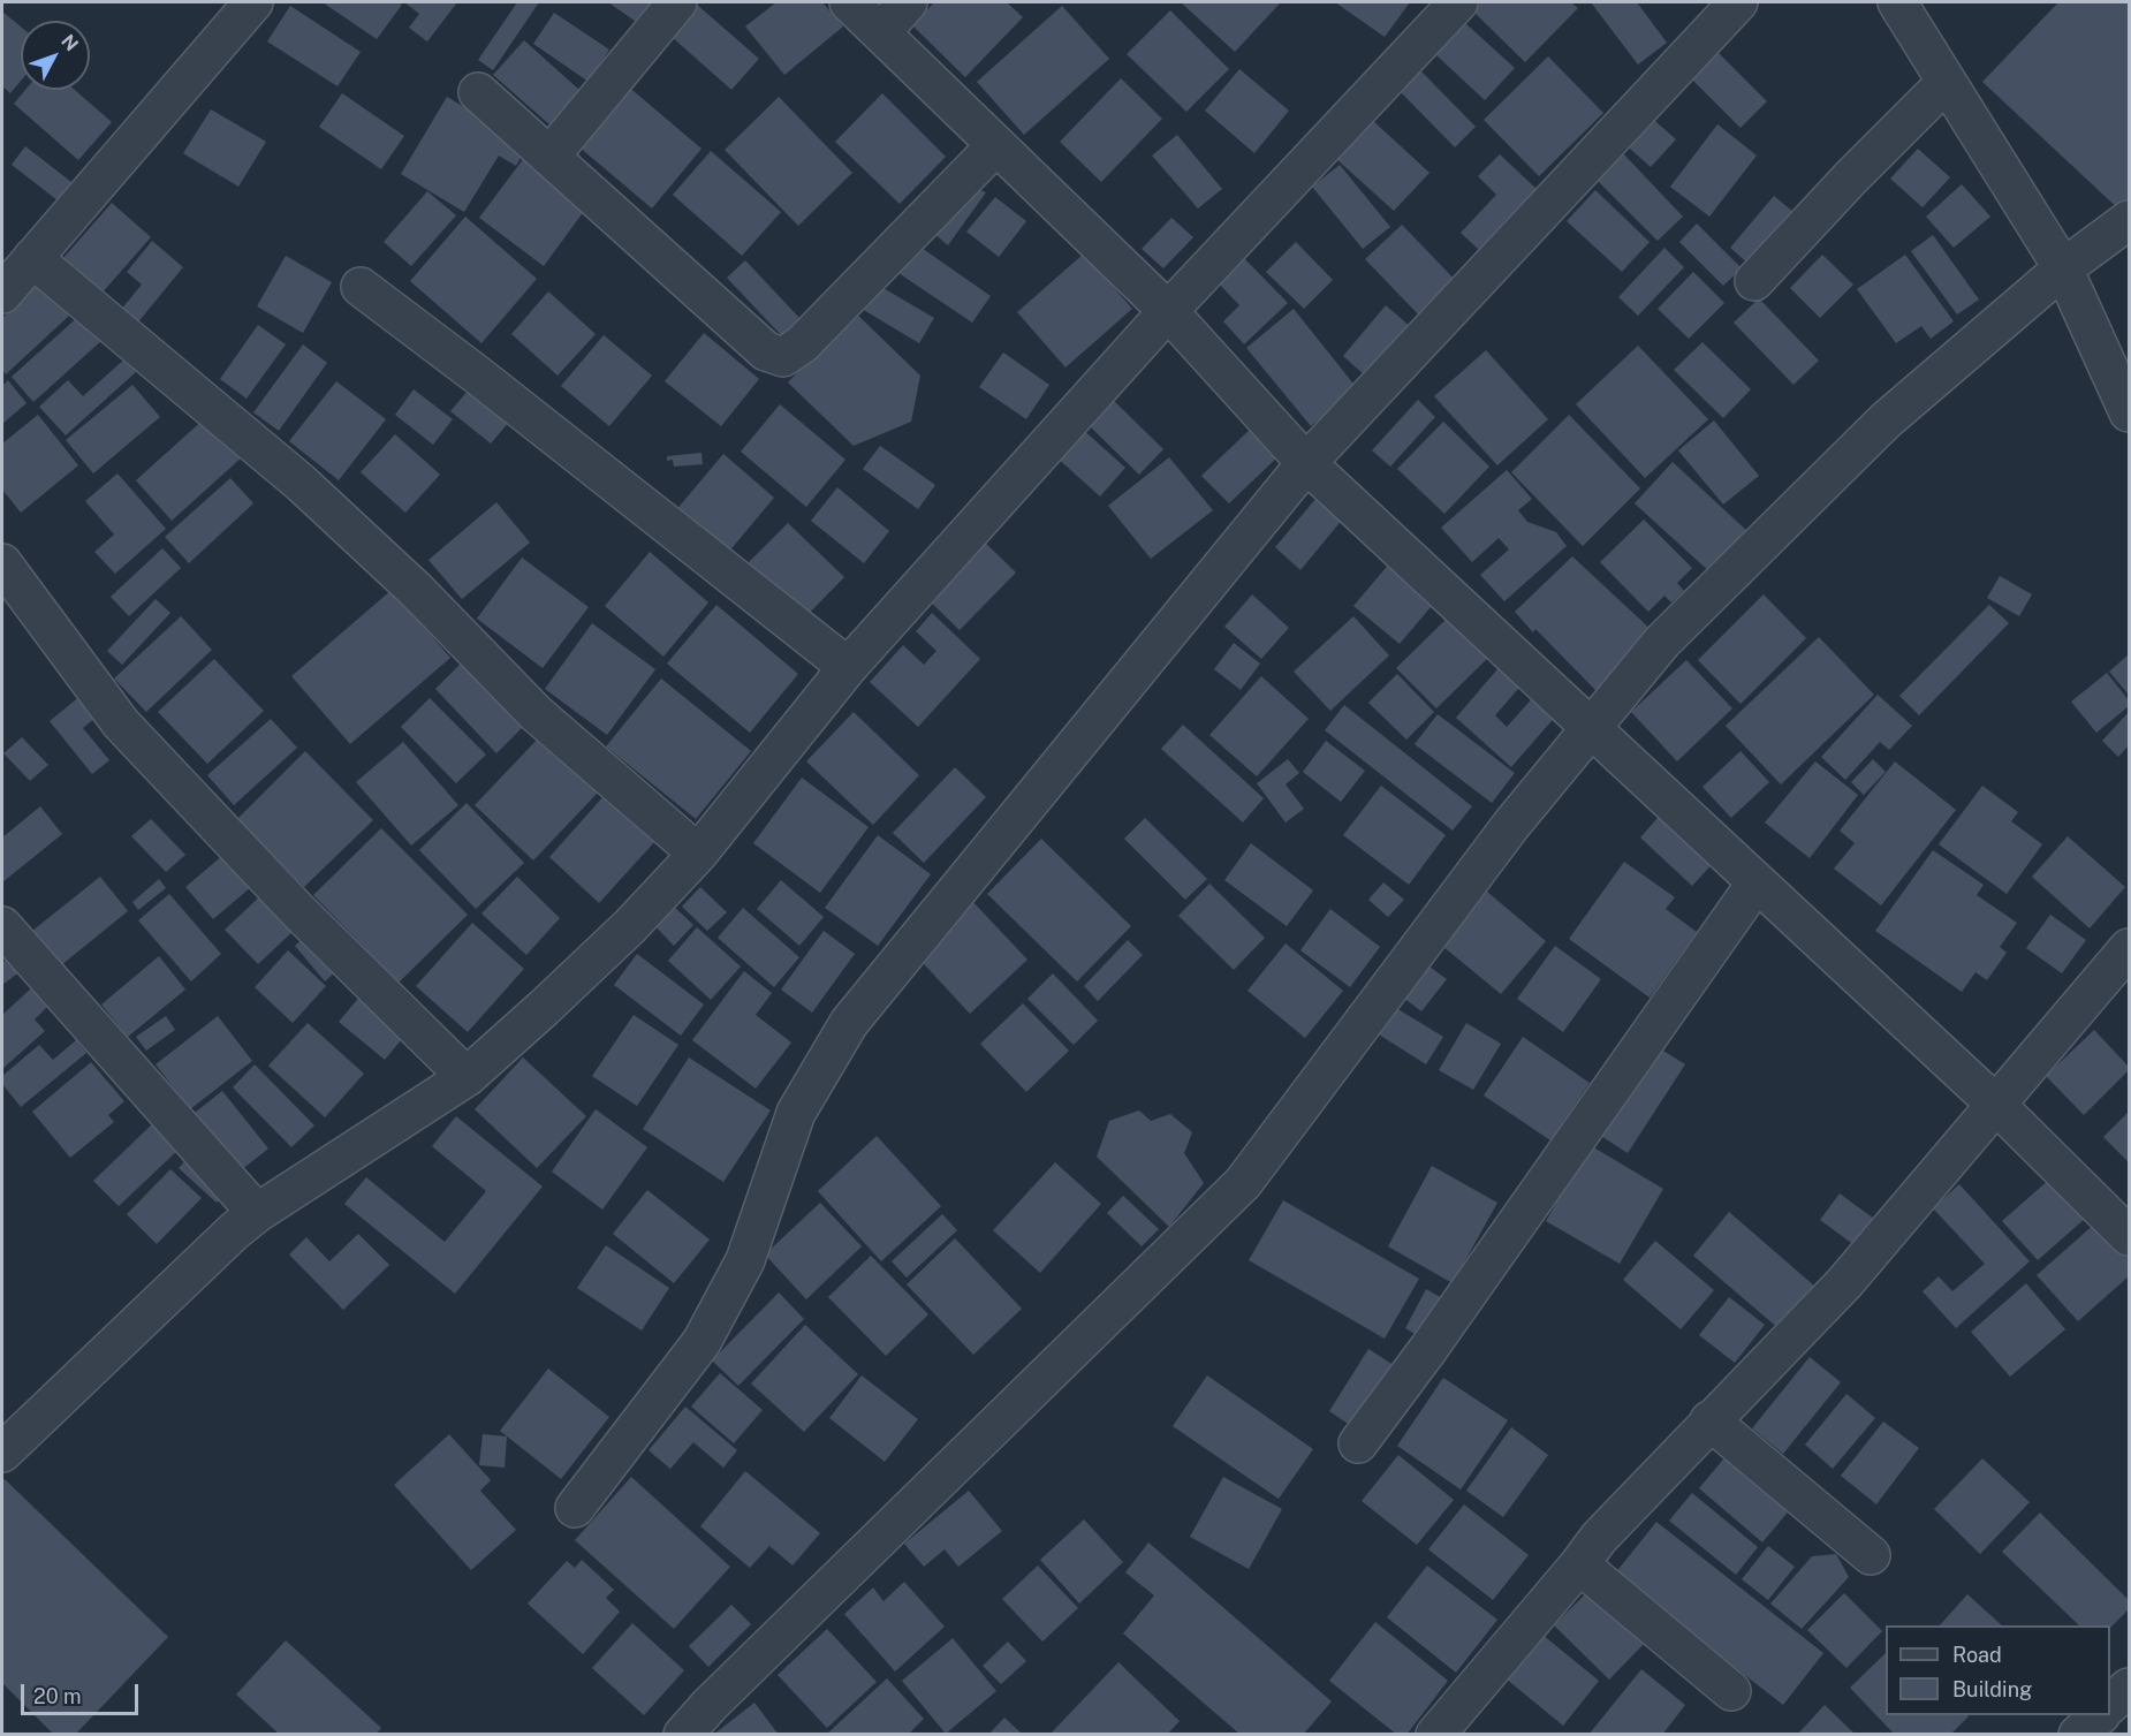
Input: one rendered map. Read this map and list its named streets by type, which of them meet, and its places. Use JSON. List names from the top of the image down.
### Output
{
  "legend": ["Road", "Building"],
  "scale_bar": "20 m",
  "north": "top right"
}
